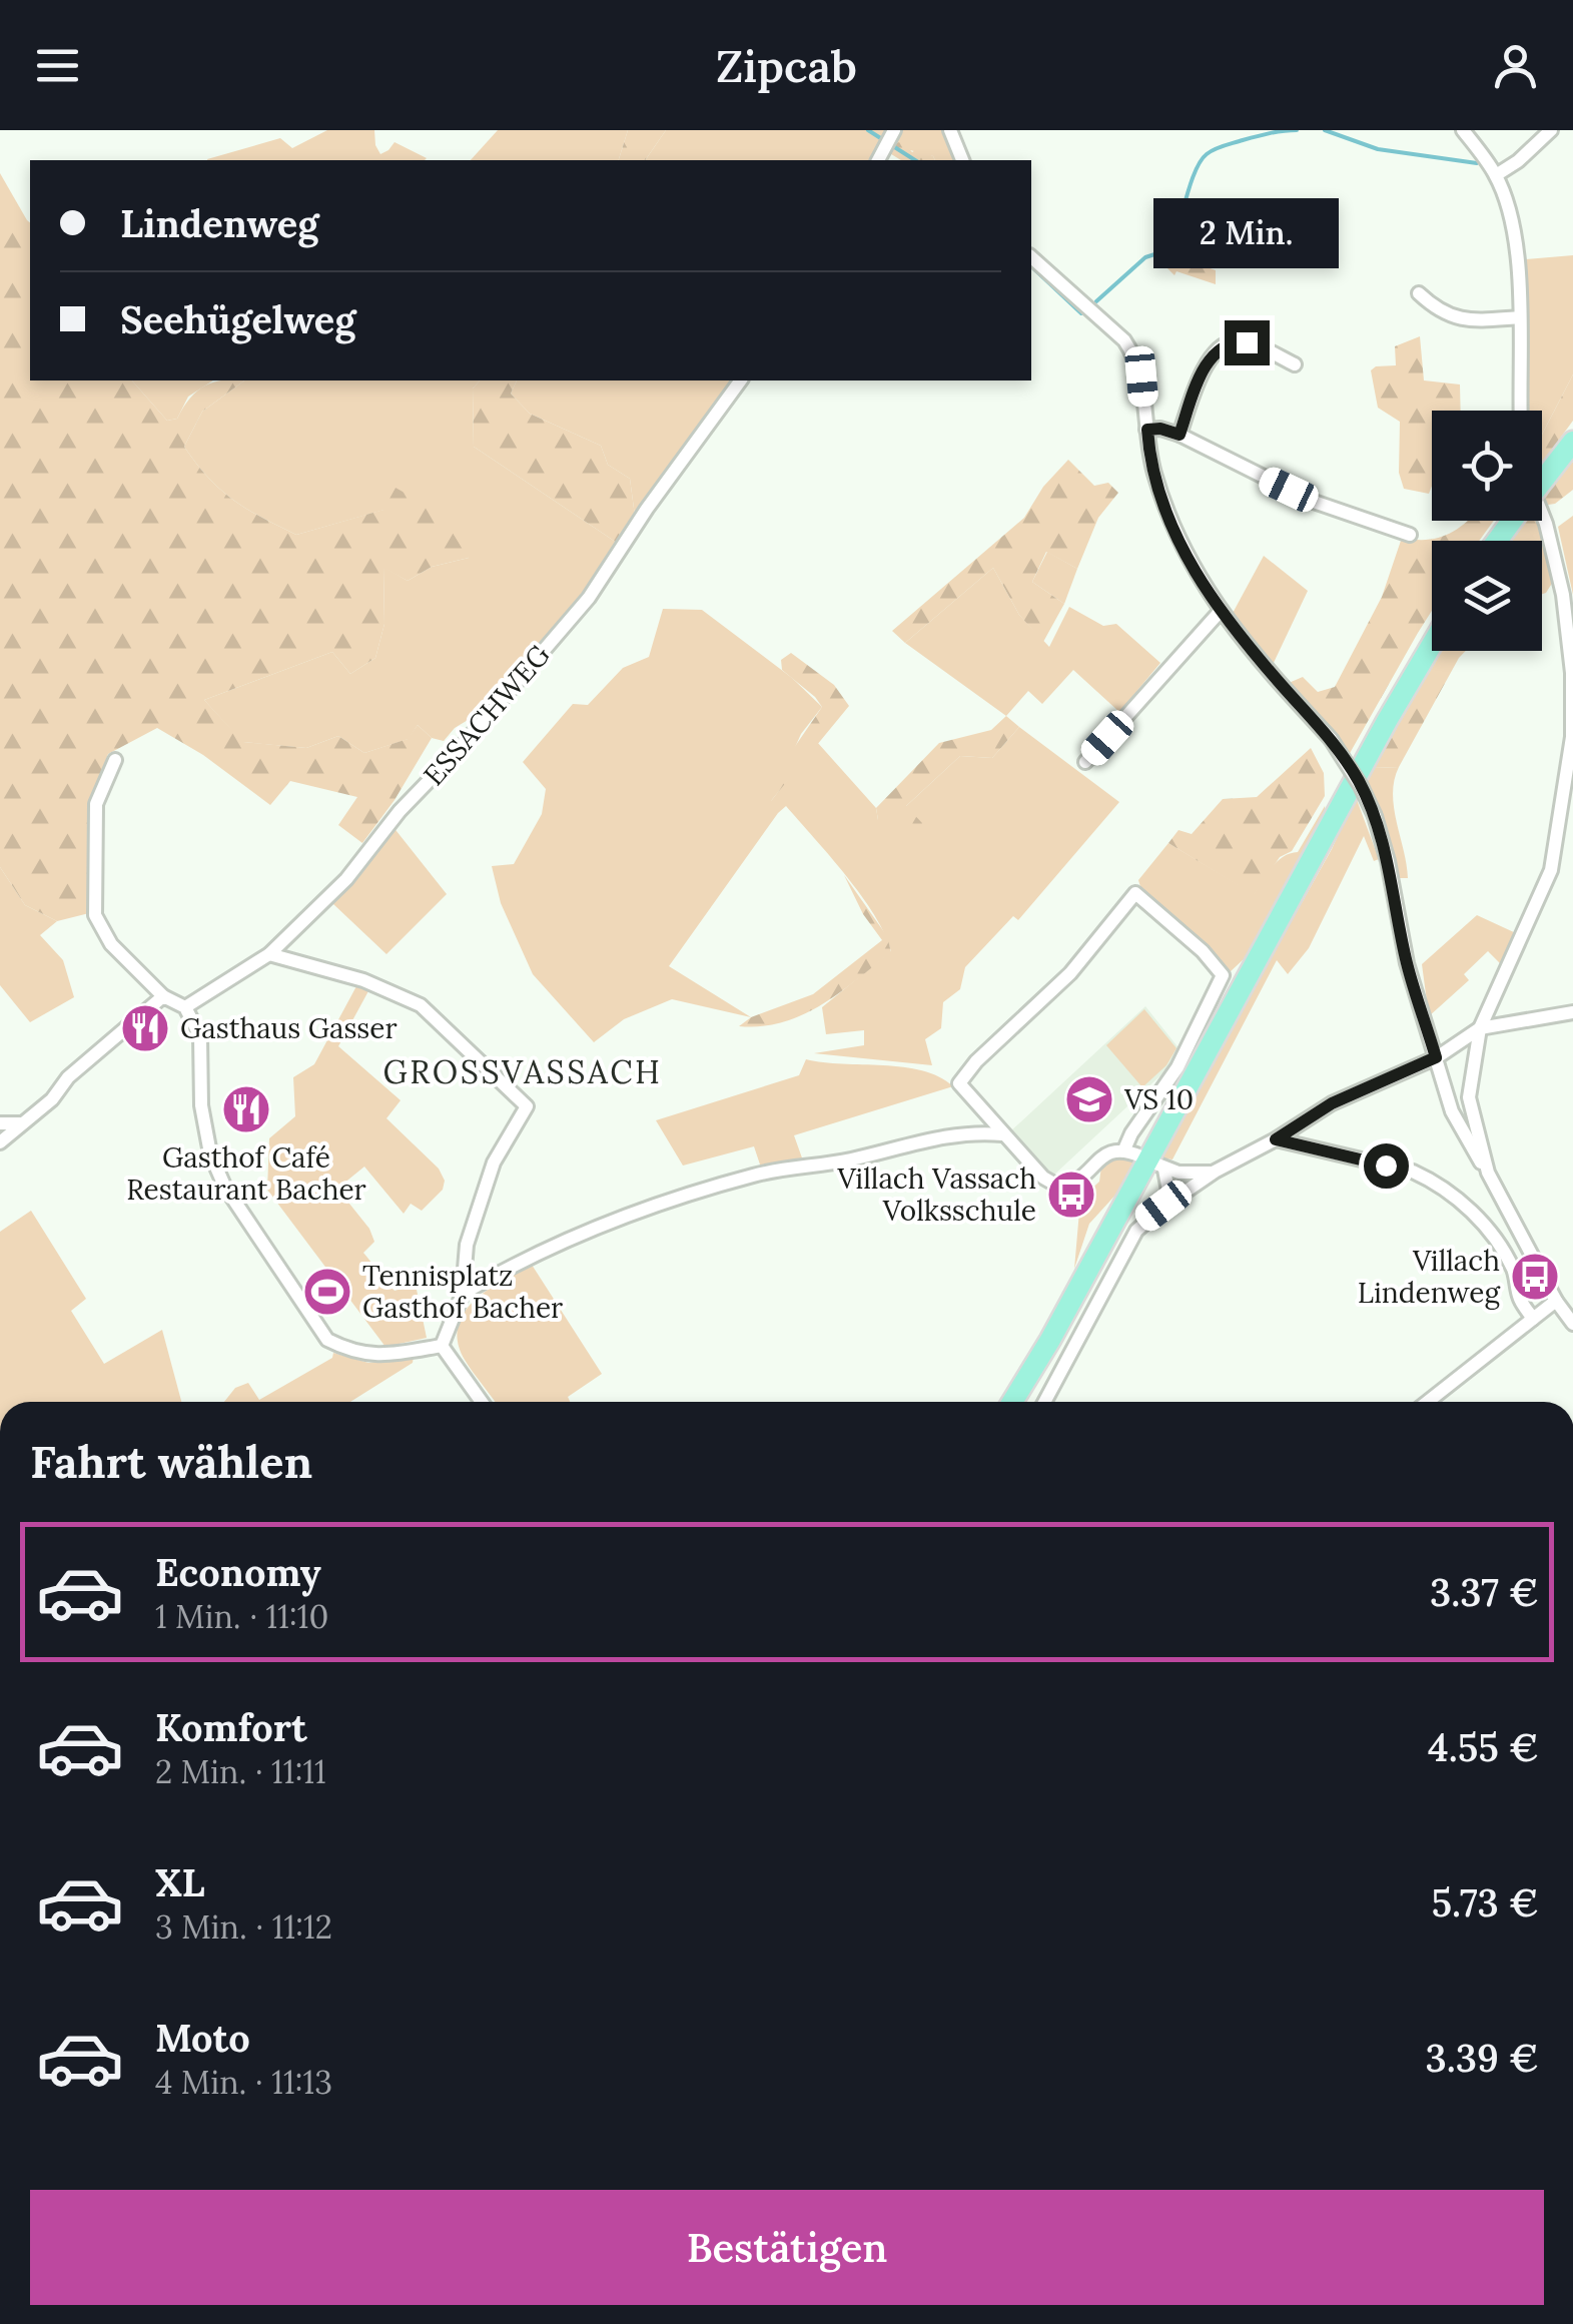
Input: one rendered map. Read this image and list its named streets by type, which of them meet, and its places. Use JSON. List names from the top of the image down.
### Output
{
  "streets": {
    "street": ["ESSACHWEG"]
  },
  "districts": ["GROSSVASSACH"],
  "places": {
    "restaurant": ["Gasthaus Gasser", "Gasthof Café Restaurant Bacher"],
    "school or university": ["VS 10"],
    "bus stop": ["Villach Vassach Volksschule", "Villach Lindenweg"],
    "sports": ["Tennisplatz Gasthof Bacher"]
  },
  "page": {
    "header": "Zipcab",
    "banner": ["Lindenweg", "Seehügelweg"],
    "bubble": "2 Min.",
    "heading": "Fahrt wählen",
    "list": [
      {
        "name": "Economy",
        "note": "1 Min. · 11:10",
        "value": "3.37 €"
      },
      {
        "name": "Komfort",
        "note": "2 Min. · 11:11",
        "value": "4.55 €"
      },
      {
        "name": "XL",
        "note": "3 Min. · 11:12",
        "value": "5.73 €"
      },
      {
        "name": "Moto",
        "note": "4 Min. · 11:13",
        "value": "3.39 €"
      }
    ],
    "buttons": "Bestätigen"
  }
}
